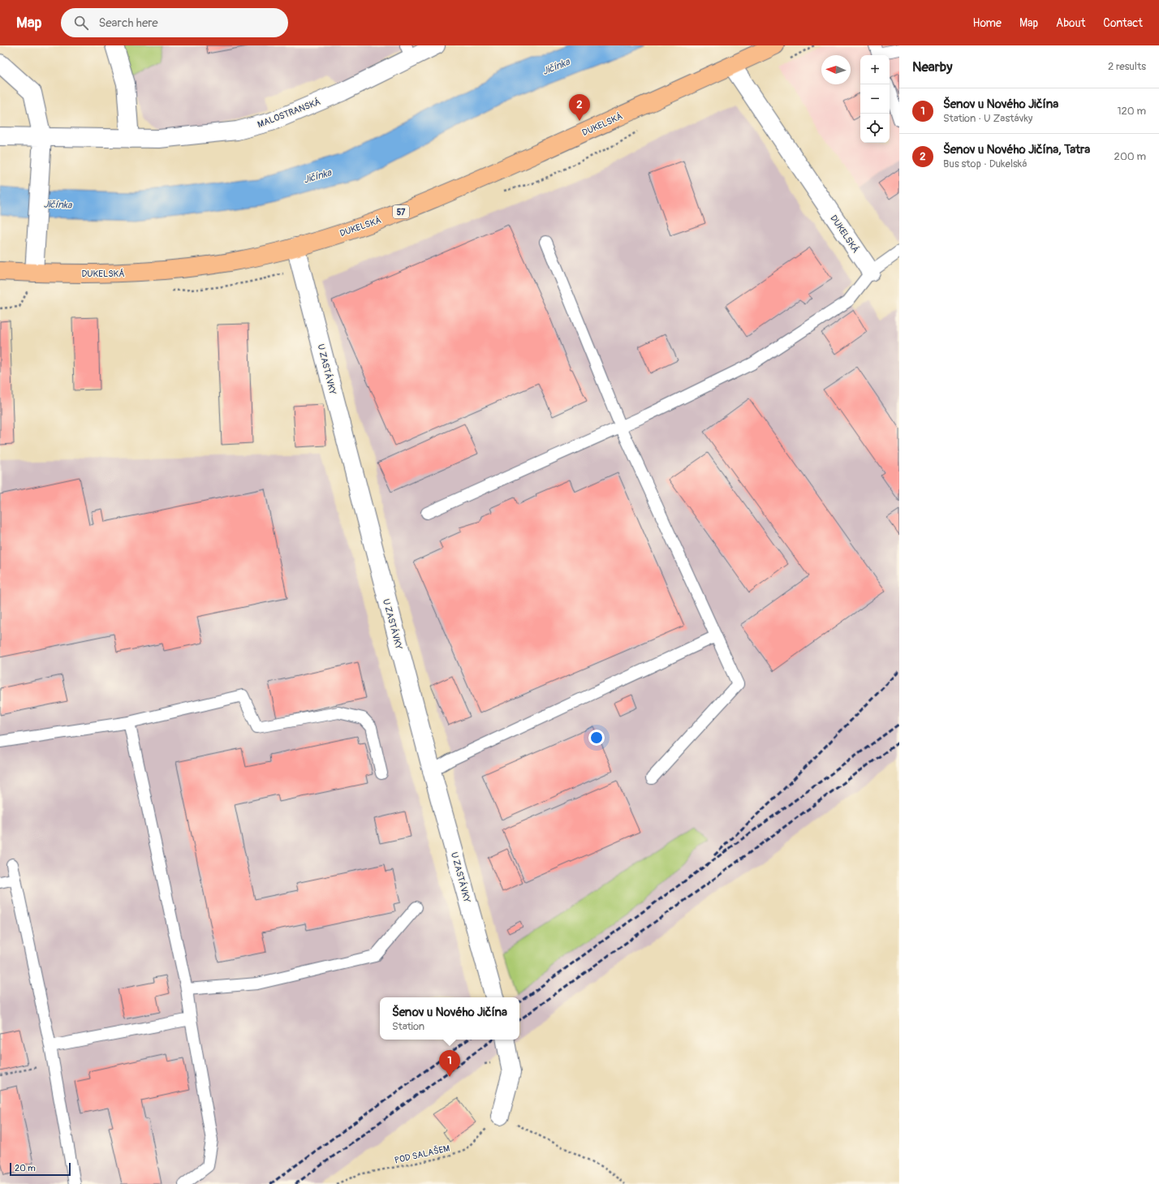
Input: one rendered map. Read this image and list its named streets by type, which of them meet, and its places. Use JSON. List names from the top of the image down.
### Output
{
  "streets": {
    "main road": ["DUKELSKÁ", "57"],
    "street": ["MALOSTRANSKÁ", "U ZASTÁVKY"],
    "path": ["POD SALAŠEM"]
  },
  "crossings": [
    ["DUKELSKÁ", "U ZASTÁVKY"]
  ],
  "water": ["Jičínka"],
  "scale_bar": "20 m",
  "north": "left",
  "page": {
    "header": "Map",
    "search": "Search here",
    "nav": [
      "Home",
      "Map",
      "About",
      "Contact"
    ],
    "heading": ["Nearby", "2 results"],
    "map_buttons": ["+", "−"],
    "list": [
      {
        "mark": "1",
        "name": "Šenov u Nového Jičína",
        "note": "Station · U Zastávky",
        "value": "120 m"
      },
      {
        "mark": "2",
        "name": "Šenov u Nového Jičína, Tatra",
        "note": "Bus stop · Dukelská",
        "value": "200 m"
      }
    ],
    "pins": ["2", "1"],
    "popup": ["Šenov u Nového Jičína", "Station"],
    "scale": "20 m"
  }
}
